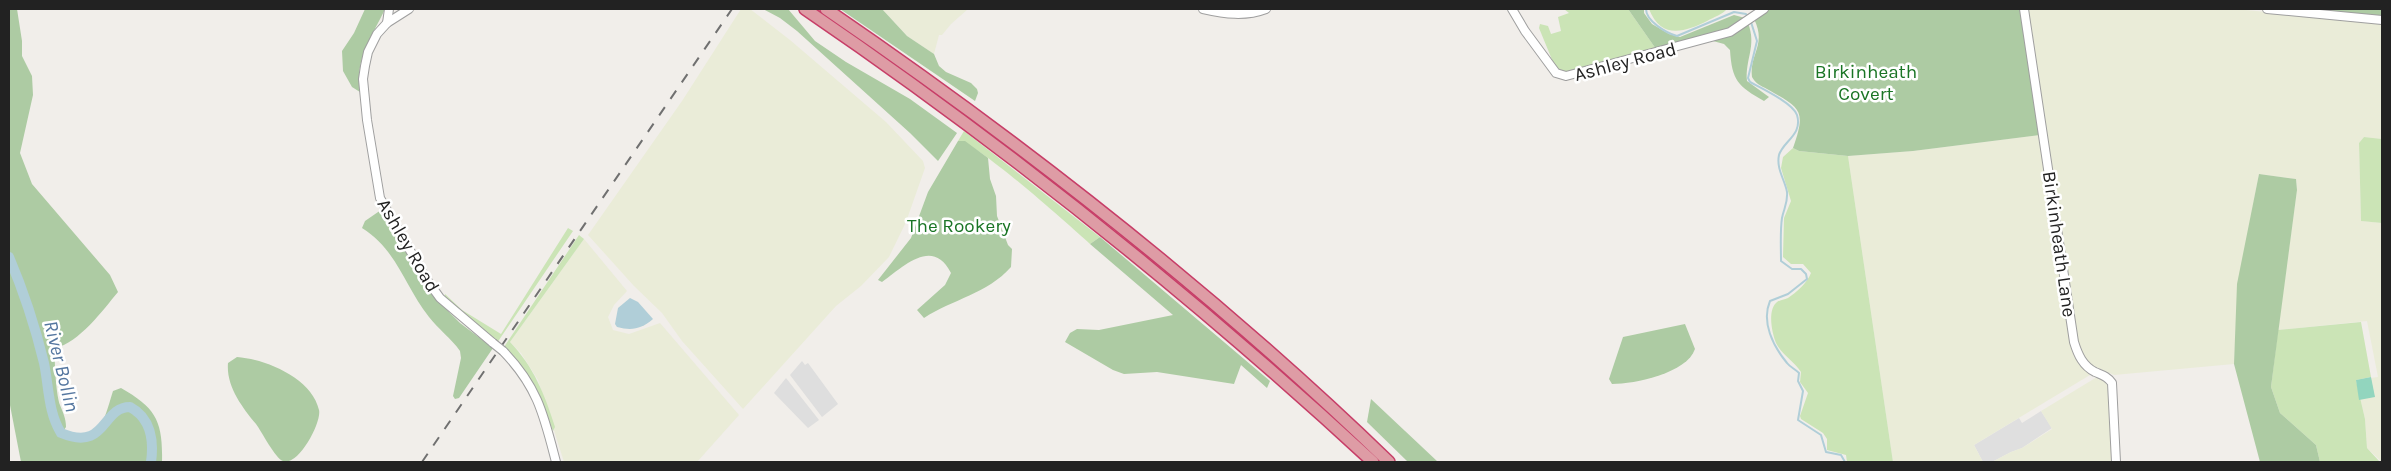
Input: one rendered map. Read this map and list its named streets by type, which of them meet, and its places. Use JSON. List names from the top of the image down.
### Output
{
  "streets": {
    "street": ["Ashley Road", "Birkinheath Lane"]
  },
  "water": ["River Bollin"],
  "parks": ["Birkinheath Covert", "The Rookery"]
}
